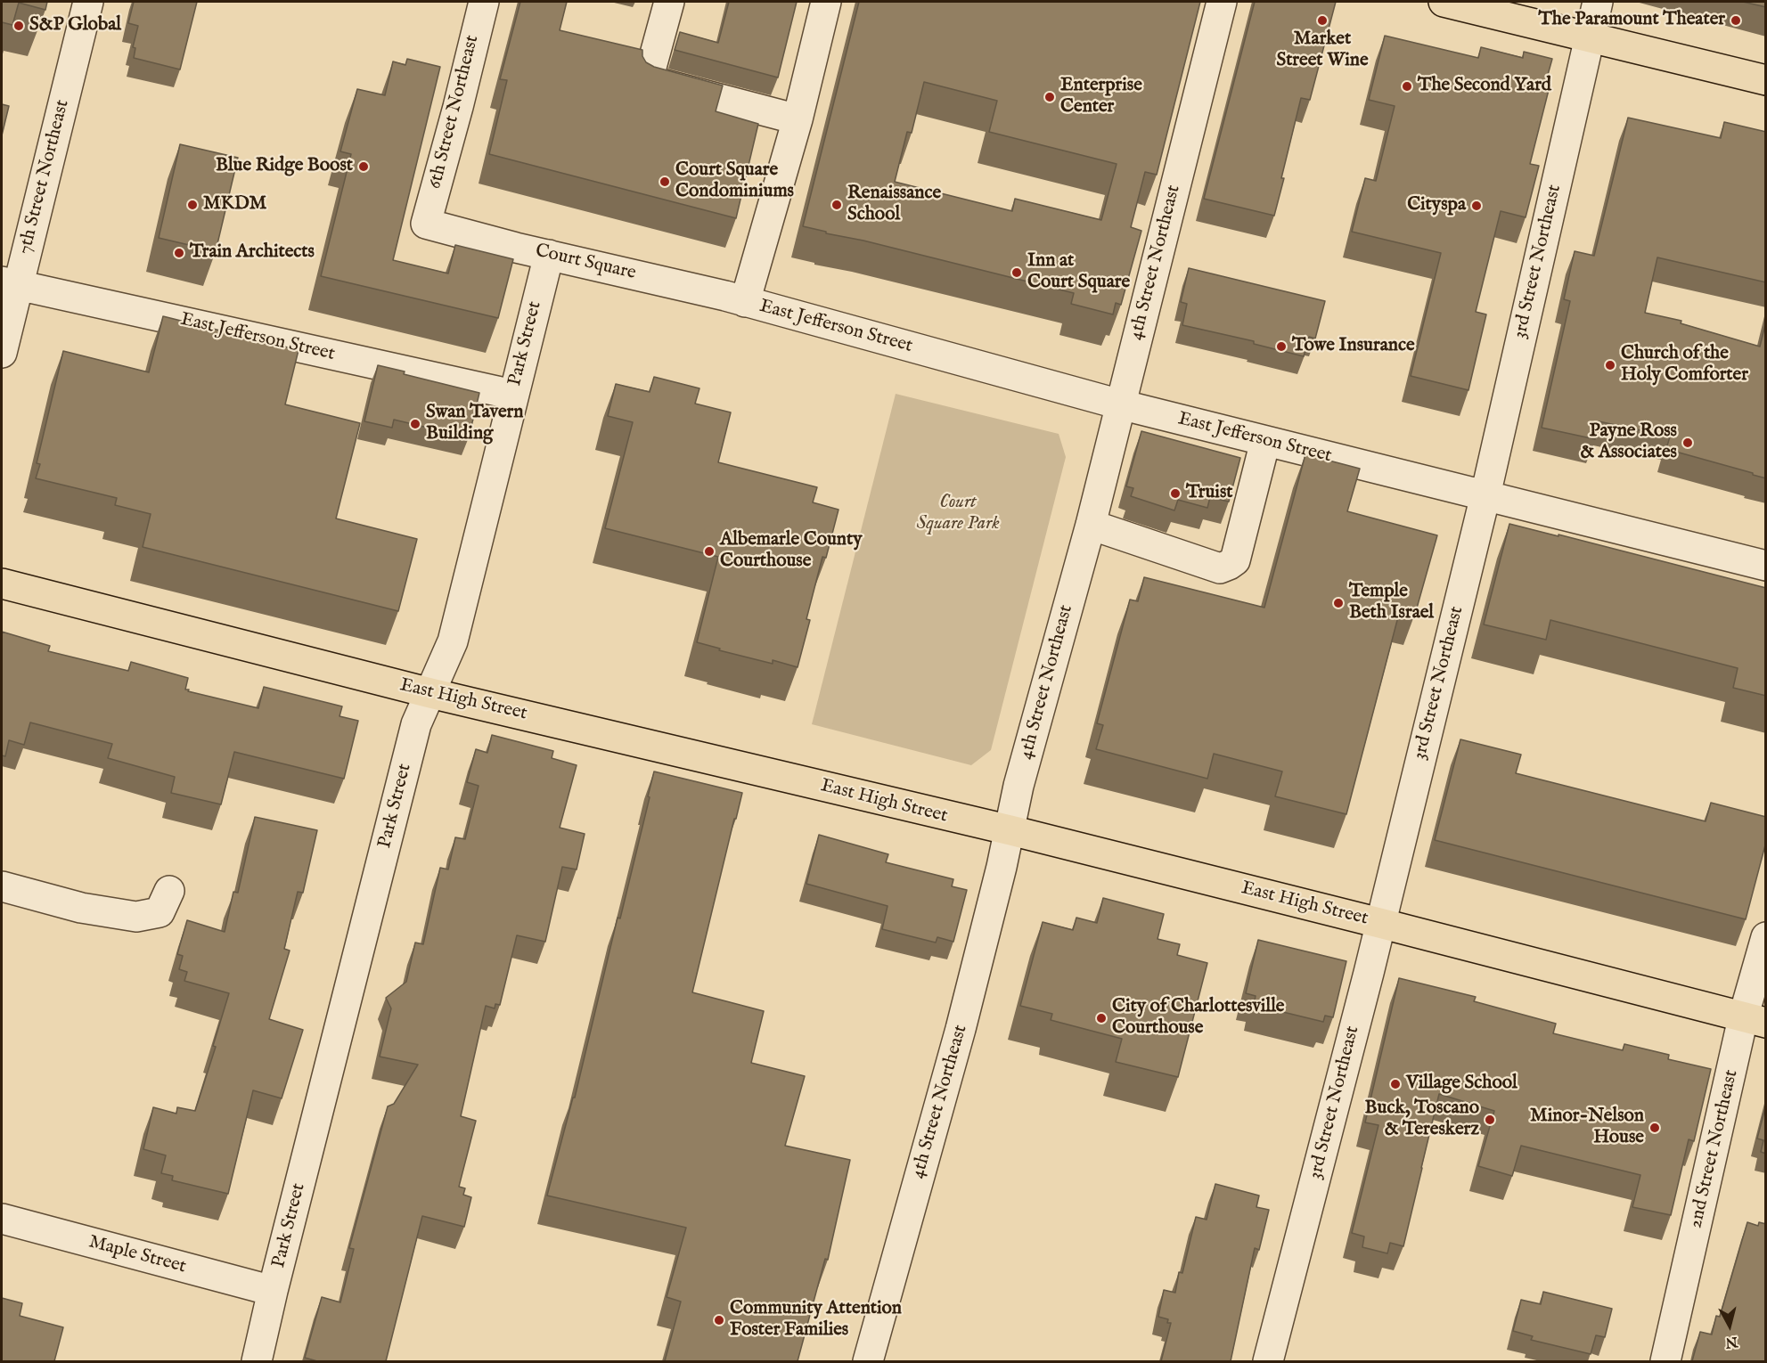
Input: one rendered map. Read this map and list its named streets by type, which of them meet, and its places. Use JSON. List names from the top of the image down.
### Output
{
  "streets": {
    "main road": ["East High Street"],
    "street": [
      "6th Street Northeast",
      "7th Street Northeast",
      "3rd Street Northeast",
      "Court Square",
      "4th Street Northeast",
      "East Jefferson Street",
      "Park Street",
      "2nd Street Northeast",
      "Maple Street"
    ]
  },
  "crossings": [
    ["6th Street Northeast", "Court Square"],
    ["7th Street Northeast", "East Jefferson Street"],
    ["3rd Street Northeast", "East Jefferson Street"],
    ["3rd Street Northeast", "East High Street"],
    ["Court Square", "East Jefferson Street"],
    ["Court Square", "Park Street"],
    ["4th Street Northeast", "East Jefferson Street"],
    ["4th Street Northeast", "East High Street"],
    ["East Jefferson Street", "Park Street"],
    ["Park Street", "East High Street"],
    ["Park Street", "Maple Street"],
    ["East High Street", "2nd Street Northeast"]
  ],
  "parks": ["Court Square Park"],
  "places": [
    "Market Street Wine",
    "The Paramount Theater",
    "S&P Global",
    "The Second Yard",
    "Enterprise Center",
    "Blue Ridge Boost",
    "Court Square Condominiums",
    "MKDM",
    "Renaissance School",
    "Cityspa",
    "Train Architects",
    "Inn at Court Square",
    "Towe Insurance",
    "Church of the Holy Comforter",
    "Swan Tavern Building",
    "Payne Ross & Associates",
    "Truist",
    "Albemarle County Courthouse",
    "Temple Beth Israel",
    "City of Charlottesville Courthouse",
    "Village School",
    "Buck, Toscano & Tereskerz",
    "Minor-Nelson House",
    "Community Attention Foster Families"
  ],
  "north": "bottom"
}
